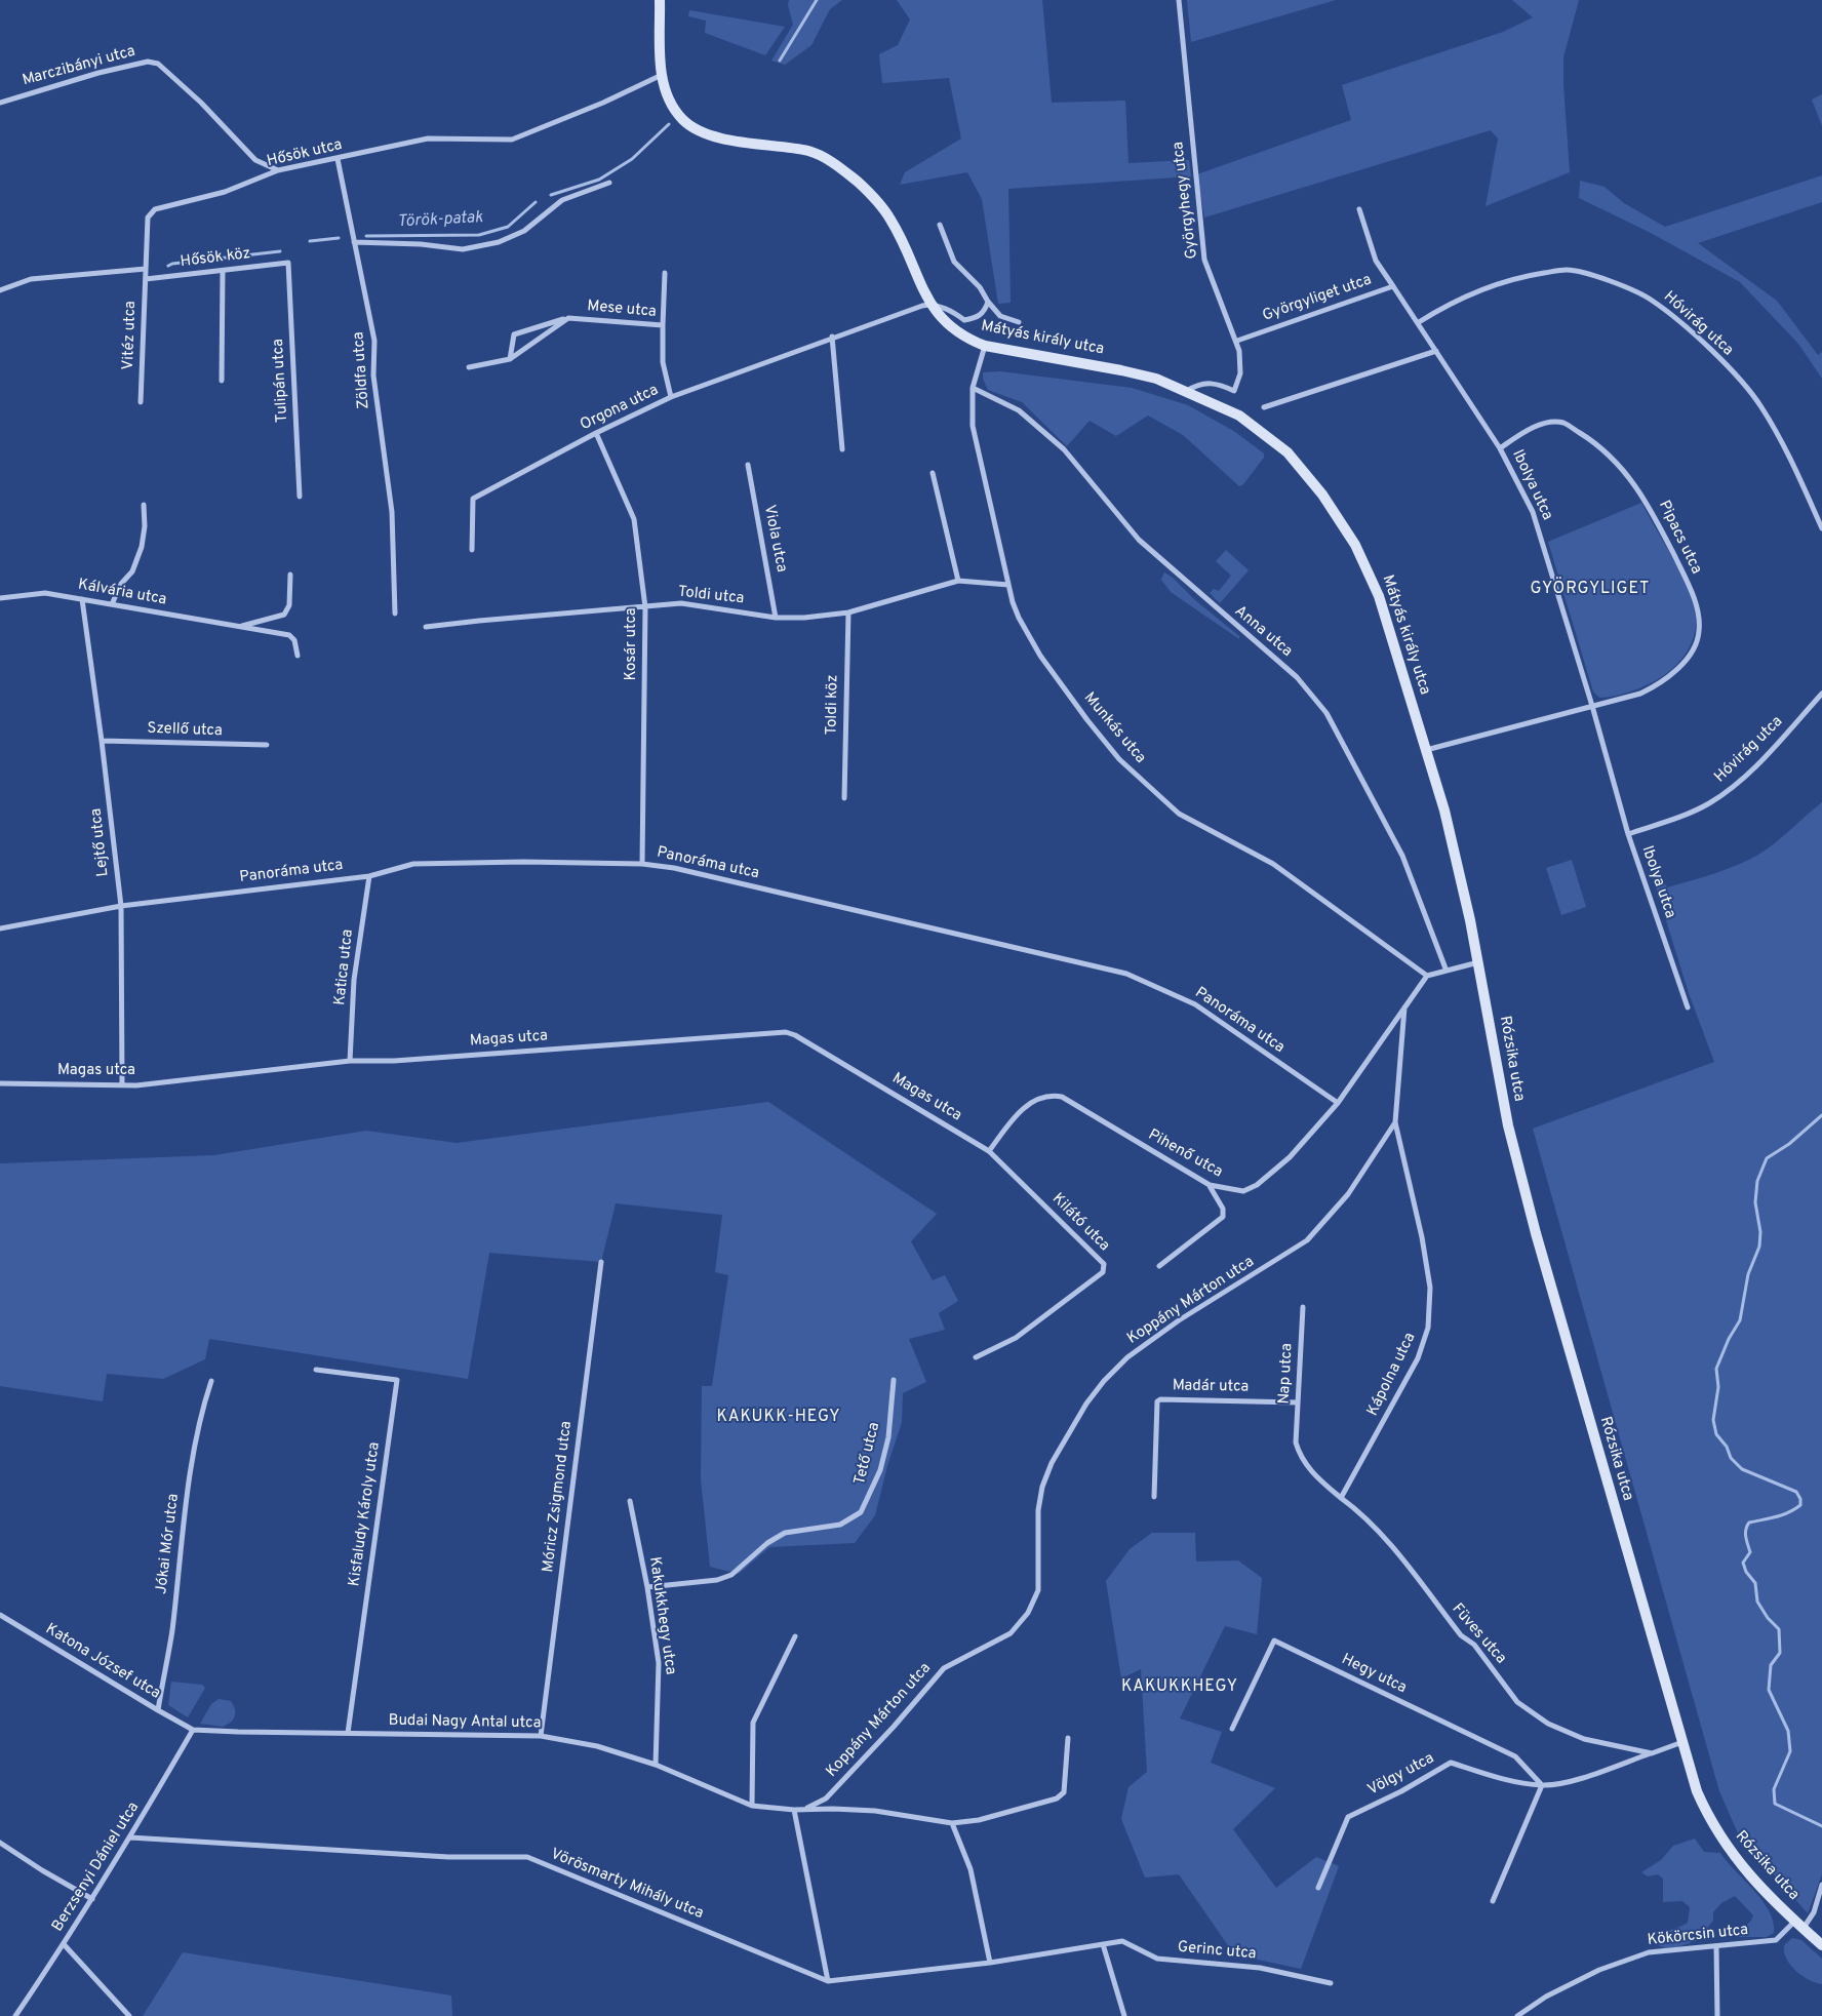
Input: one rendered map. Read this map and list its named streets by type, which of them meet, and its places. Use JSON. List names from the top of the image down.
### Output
{
  "streets": {
    "main road": ["Mátyás király utca", "Rózsika utca"],
    "street": [
      "Marczibányi utca",
      "Hősök utca",
      "Györgyhegy utca",
      "Hősök köz",
      "Györgyliget utca",
      "Mese utca",
      "Hóvirág utca",
      "Vitéz utca",
      "Zöldfa utca",
      "Tulipán utca",
      "Orgona utca",
      "Ibolya utca",
      "Pipacs utca",
      "Viola utca",
      "Kálvária utca",
      "Toldi utca",
      "Anna utca",
      "Kosár utca",
      "Toldi köz",
      "Munkás utca",
      "Szellő utca",
      "Lejtő utca",
      "Panoráma utca",
      "Katica utca",
      "Magas utca",
      "Pihenő utca",
      "Kilátó utca",
      "Koppány Márton utca",
      "Nap utca",
      "Kápolna utca",
      "Madár utca",
      "Tető utca",
      "Móricz Zsigmond utca",
      "Kisfaludy Károly utca",
      "Jókai Mór utca",
      "Kakukkhegy utca",
      "Füves utca",
      "Katona József utca",
      "Hegy utca",
      "Budai Nagy Antal utca",
      "Völgy utca",
      "Berzsenyi Dániel utca",
      "Vörösmarty Mihály utca",
      "Kökörcsin utca",
      "Gerinc utca"
    ]
  },
  "crossings": [
    ["Marczibányi utca", "Hősök utca"],
    ["Hősök utca", "Vitéz utca"],
    ["Hősök utca", "Mátyás király utca"],
    ["Hősök utca", "Zöldfa utca"],
    ["Györgyhegy utca", "Györgyliget utca"],
    ["Györgyhegy utca", "Mátyás király utca"],
    ["Hősök köz", "Vitéz utca"],
    ["Hősök köz", "Tulipán utca"],
    ["Györgyliget utca", "Hóvirág utca"],
    ["Györgyliget utca", "Ibolya utca"],
    ["Mese utca", "Orgona utca"],
    ["Hóvirág utca", "Ibolya utca"],
    ["Mátyás király utca", "Orgona utca"],
    ["Mátyás király utca", "Munkás utca"],
    ["Mátyás király utca", "Rózsika utca"],
    ["Orgona utca", "Kosár utca"],
    ["Ibolya utca", "Pipacs utca"],
    ["Viola utca", "Toldi utca"],
    ["Kálvária utca", "Lejtő utca"],
    ["Toldi utca", "Kosár utca"],
    ["Toldi utca", "Toldi köz"],
    ["Toldi utca", "Munkás utca"],
    ["Anna utca", "Munkás utca"],
    ["Kosár utca", "Panoráma utca"],
    ["Munkás utca", "Pihenő utca"],
    ["Szellő utca", "Lejtő utca"],
    ["Lejtő utca", "Panoráma utca"],
    ["Lejtő utca", "Magas utca"],
    ["Panoráma utca", "Katica utca"],
    ["Panoráma utca", "Pihenő utca"],
    ["Katica utca", "Magas utca"],
    ["Magas utca", "Pihenő utca"],
    ["Magas utca", "Kilátó utca"],
    ["Rózsika utca", "Kökörcsin utca"],
    ["Pihenő utca", "Kilátó utca"],
    ["Pihenő utca", "Koppány Márton utca"],
    ["Koppány Márton utca", "Kápolna utca"],
    ["Koppány Márton utca", "Budai Nagy Antal utca"],
    ["Nap utca", "Kápolna utca"],
    ["Nap utca", "Madár utca"],
    ["Nap utca", "Füves utca"],
    ["Kápolna utca", "Füves utca"],
    ["Tető utca", "Kakukkhegy utca"],
    ["Móricz Zsigmond utca", "Budai Nagy Antal utca"],
    ["Kisfaludy Károly utca", "Budai Nagy Antal utca"],
    ["Jókai Mór utca", "Katona József utca"],
    ["Kakukkhegy utca", "Budai Nagy Antal utca"],
    ["Füves utca", "Völgy utca"],
    ["Katona József utca", "Budai Nagy Antal utca"],
    ["Katona József utca", "Berzsenyi Dániel utca"],
    ["Hegy utca", "Völgy utca"],
    ["Budai Nagy Antal utca", "Berzsenyi Dániel utca"],
    ["Berzsenyi Dániel utca", "Vörösmarty Mihály utca"],
    ["Vörösmarty Mihály utca", "Gerinc utca"]
  ],
  "districts": ["GYÖRGYLIGET", "KAKUKK-HEGY", "KAKUKKHEGY"],
  "water": ["Török-patak"]
}
